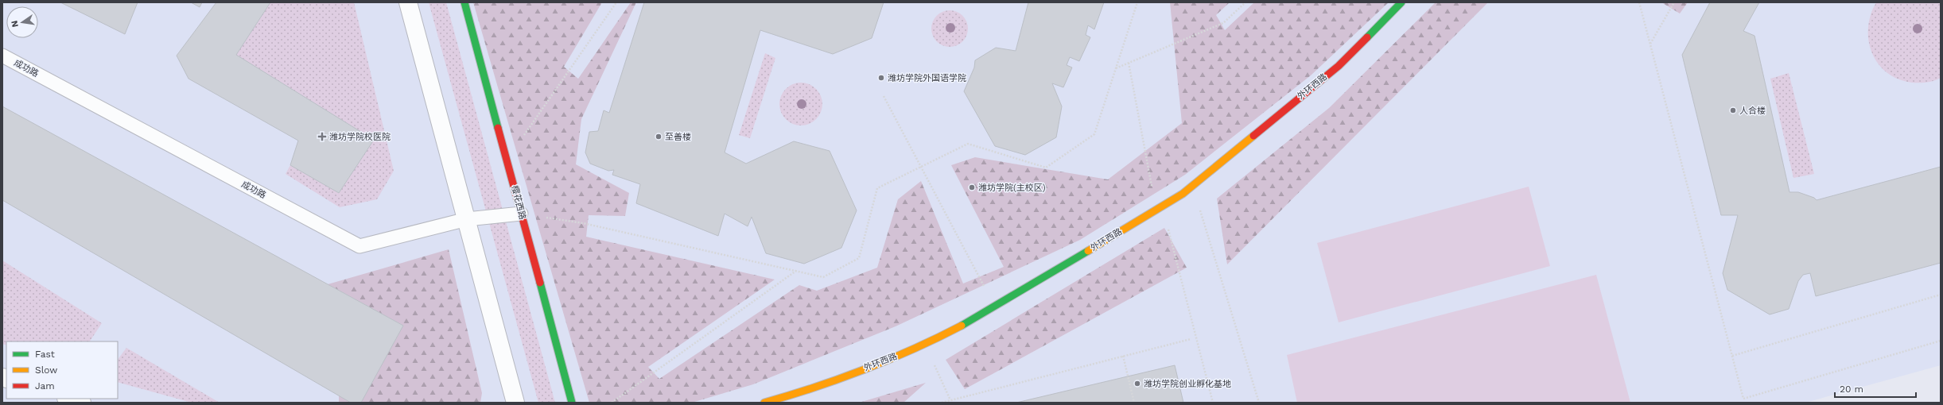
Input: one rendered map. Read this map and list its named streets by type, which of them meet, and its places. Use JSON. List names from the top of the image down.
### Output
{
  "streets": {
    "street": ["外环西路", "樱花西路"],
    "lane": ["成功路"]
  },
  "crossings": [
    ["成功路", "樱花西路"]
  ],
  "places": {
    "other": [
      "潍坊学院外国语学院",
      "人合楼",
      "至善楼",
      "潍坊学院(主校区)",
      "潍坊学院创业孵化基地"
    ],
    "health": ["潍坊学院校医院"]
  },
  "legend": ["Fast", "Slow", "Jam"],
  "scale_bar": "20 m",
  "north": "left"
}
